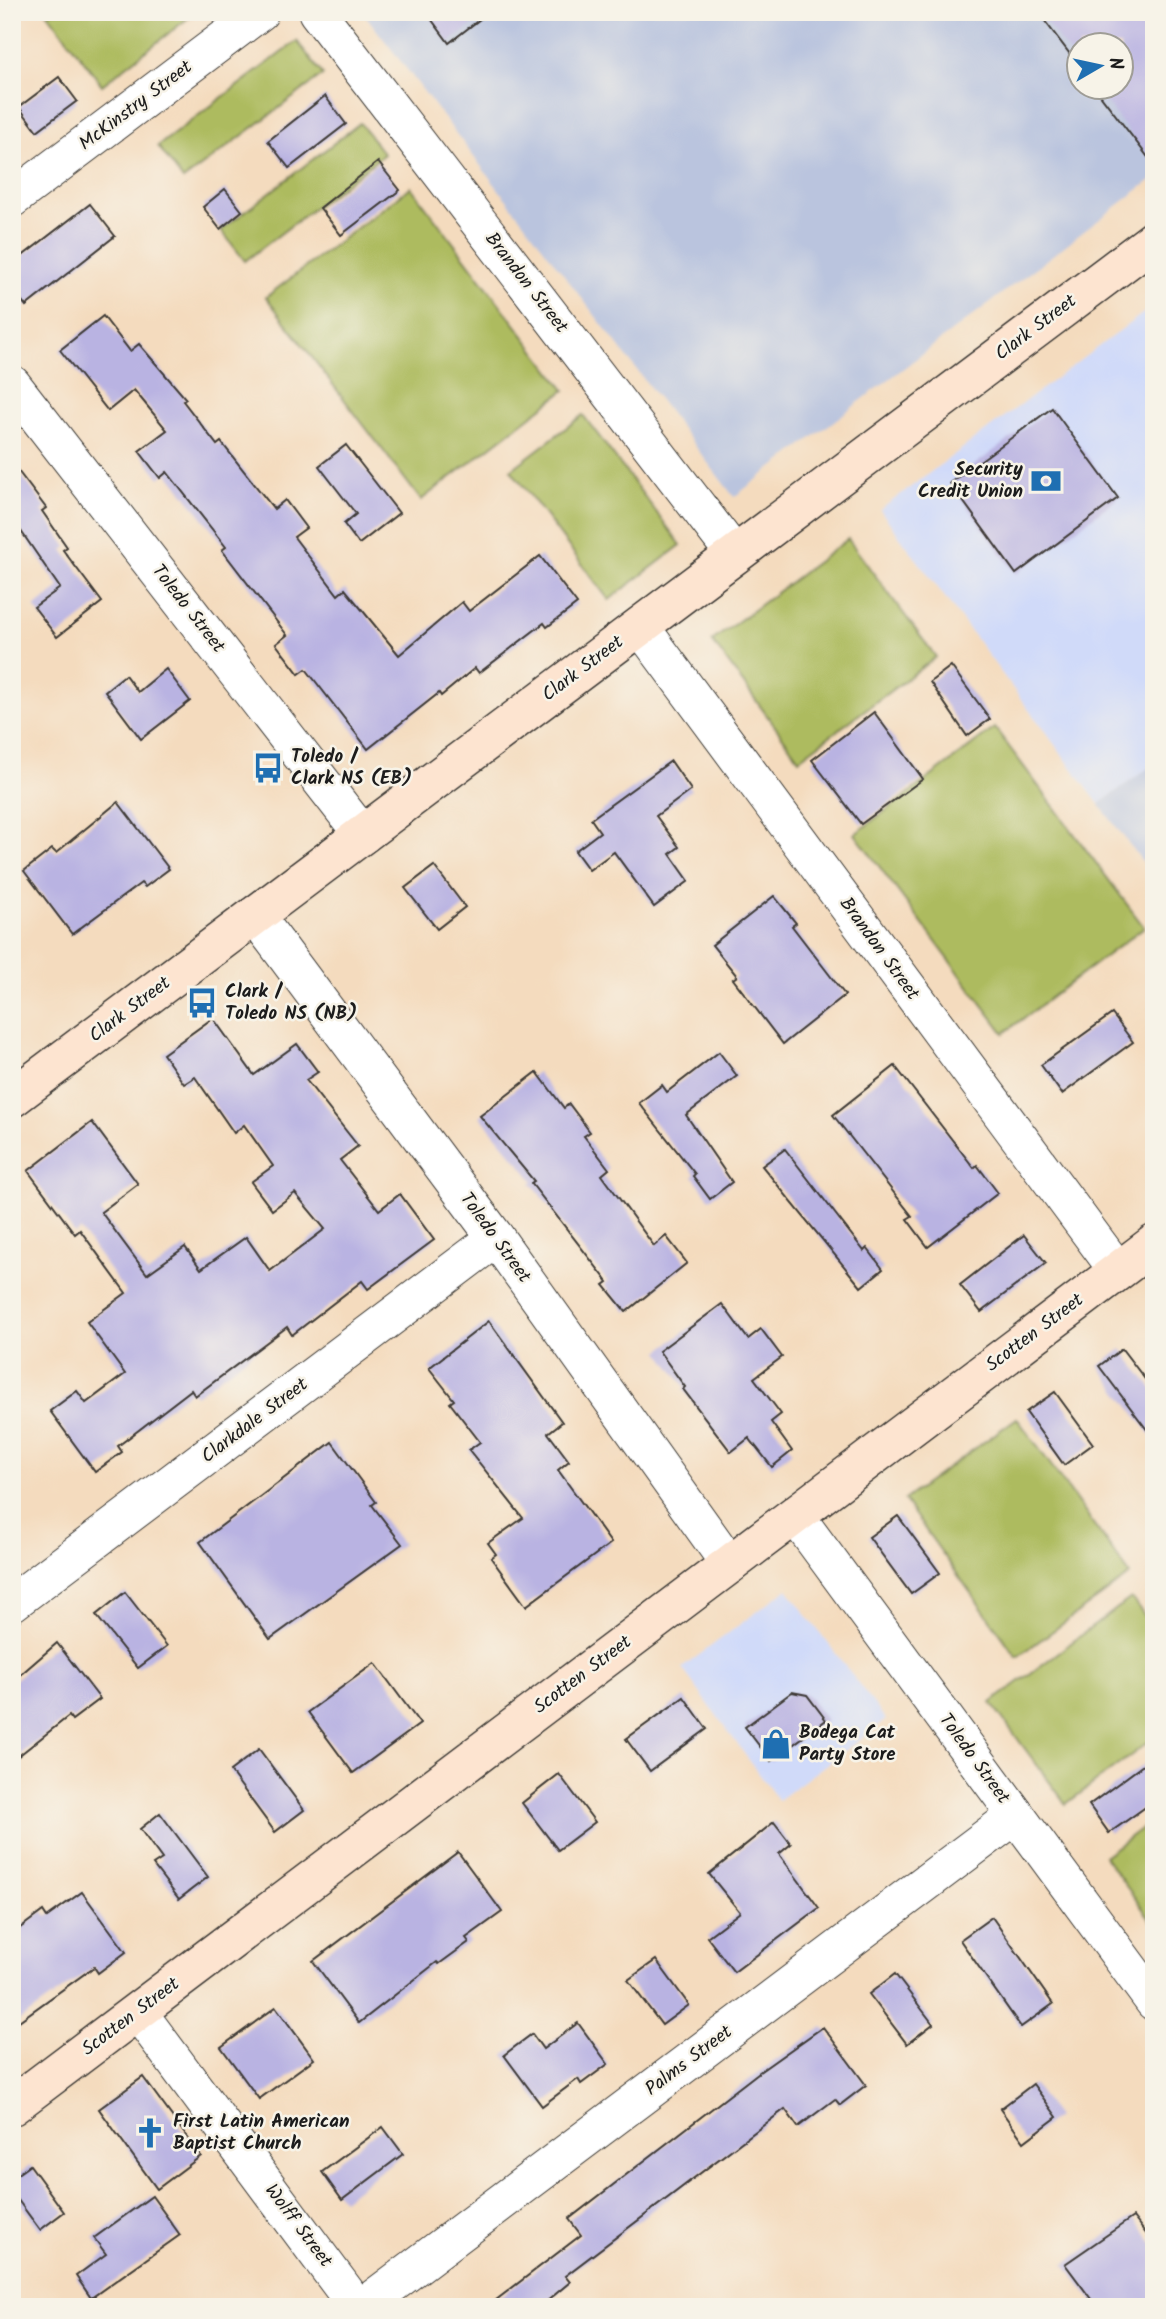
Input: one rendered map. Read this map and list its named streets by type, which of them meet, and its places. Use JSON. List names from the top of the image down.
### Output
{
  "streets": {
    "street": [
      "McKinstry Street",
      "Brandon Street",
      "Clark Street",
      "Toledo Street",
      "Scotten Street",
      "Clarkdale Street",
      "Palms Street",
      "Wolff Street"
    ]
  },
  "crossings": [
    ["Brandon Street", "Clark Street"],
    ["Brandon Street", "Scotten Street"],
    ["Clark Street", "Toledo Street"],
    ["Toledo Street", "Scotten Street"],
    ["Toledo Street", "Clarkdale Street"],
    ["Toledo Street", "Palms Street"],
    ["Scotten Street", "Wolff Street"],
    ["Palms Street", "Wolff Street"]
  ],
  "places": {
    "bank": ["Security Credit Union"],
    "bus stop": ["Toledo / Clark NS (EB)", "Clark / Toledo NS (NB)"],
    "shop": ["Bodega Cat Party Store"],
    "church": ["First Latin American Baptist Church"]
  },
  "north": "right"
}
